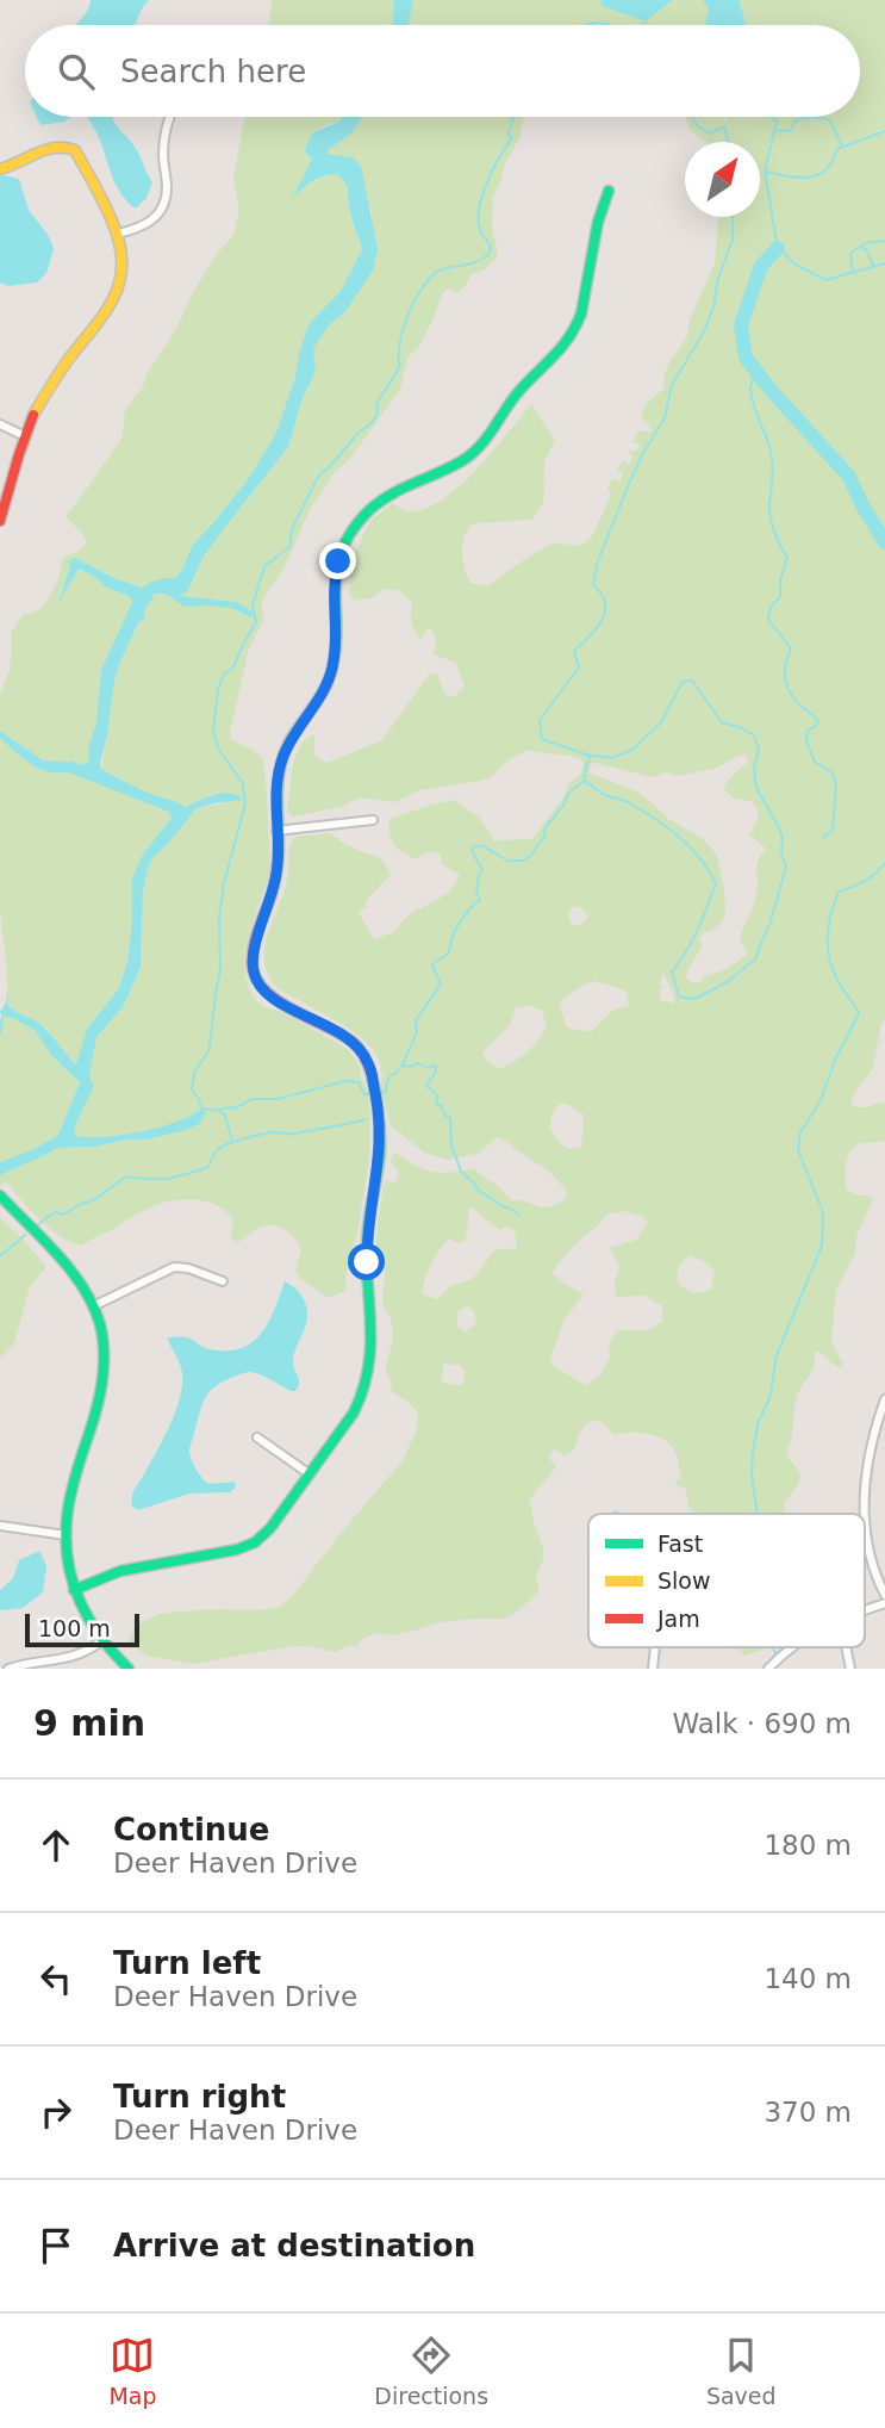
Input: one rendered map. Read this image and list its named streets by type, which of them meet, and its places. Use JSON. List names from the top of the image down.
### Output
{
  "legend": ["Fast", "Slow", "Jam"],
  "scale_bar": "100 m",
  "north": "top right",
  "page": {
    "search": "Search here",
    "scale": "100 m",
    "heading": ["9 min", "Walk · 690 m"],
    "list": [
      ["Continue", "Deer Haven Drive", "180 m"],
      ["Turn left", "Deer Haven Drive", "140 m"],
      ["Turn right", "Deer Haven Drive", "370 m"],
      "Arrive at destination"
    ],
    "nav": ["Map", "Directions", "Saved"]
  }
}
